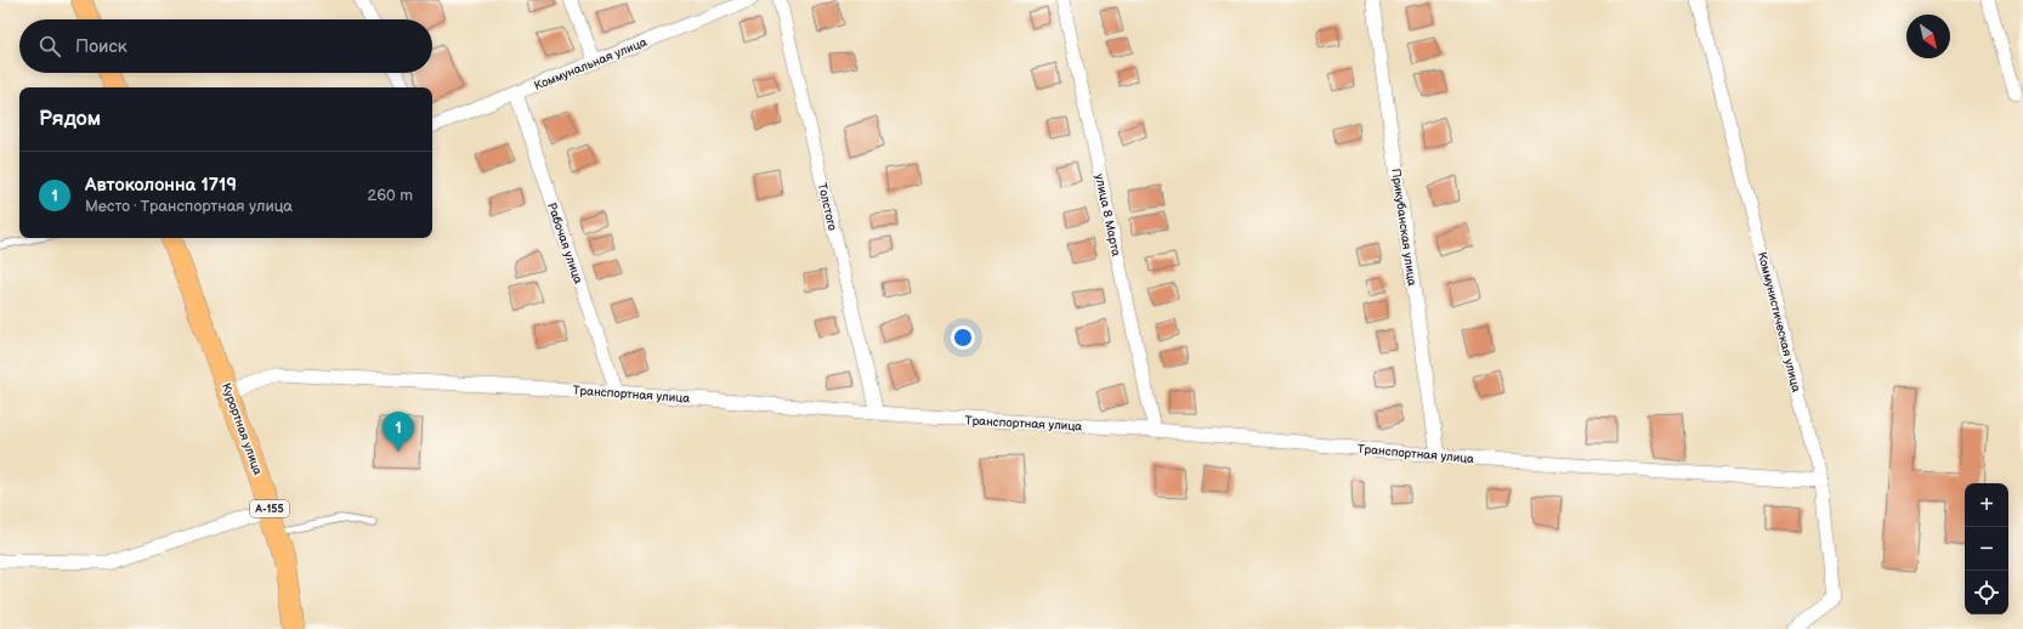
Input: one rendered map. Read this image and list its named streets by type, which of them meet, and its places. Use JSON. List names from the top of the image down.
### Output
{
  "streets": {
    "main road": ["Курортная улица", "А-155"],
    "street": [
      "Коммунальная улица",
      "Толстого",
      "улица 8 Марта",
      "Прикубанская улица",
      "Рабочая улица",
      "Коммунистическая улица",
      "Транспортная улица"
    ]
  },
  "crossings": [
    ["Коммунальная улица", "Рабочая улица"],
    ["Толстого", "Транспортная улица"],
    ["улица 8 Марта", "Транспортная улица"],
    ["Прикубанская улица", "Транспортная улица"],
    ["Рабочая улица", "Транспортная улица"],
    ["Коммунистическая улица", "Транспортная улица"],
    ["Транспортная улица", "Курортная улица"]
  ],
  "north": "bottom right",
  "page": {
    "search": "Поиск",
    "heading": "Рядом",
    "list": [
      {
        "mark": "1",
        "name": "Автоколонна 1719",
        "note": "Место · Транспортная улица",
        "value": "260 m"
      }
    ],
    "pins": "1",
    "map_buttons": ["+", "−"]
  }
}
